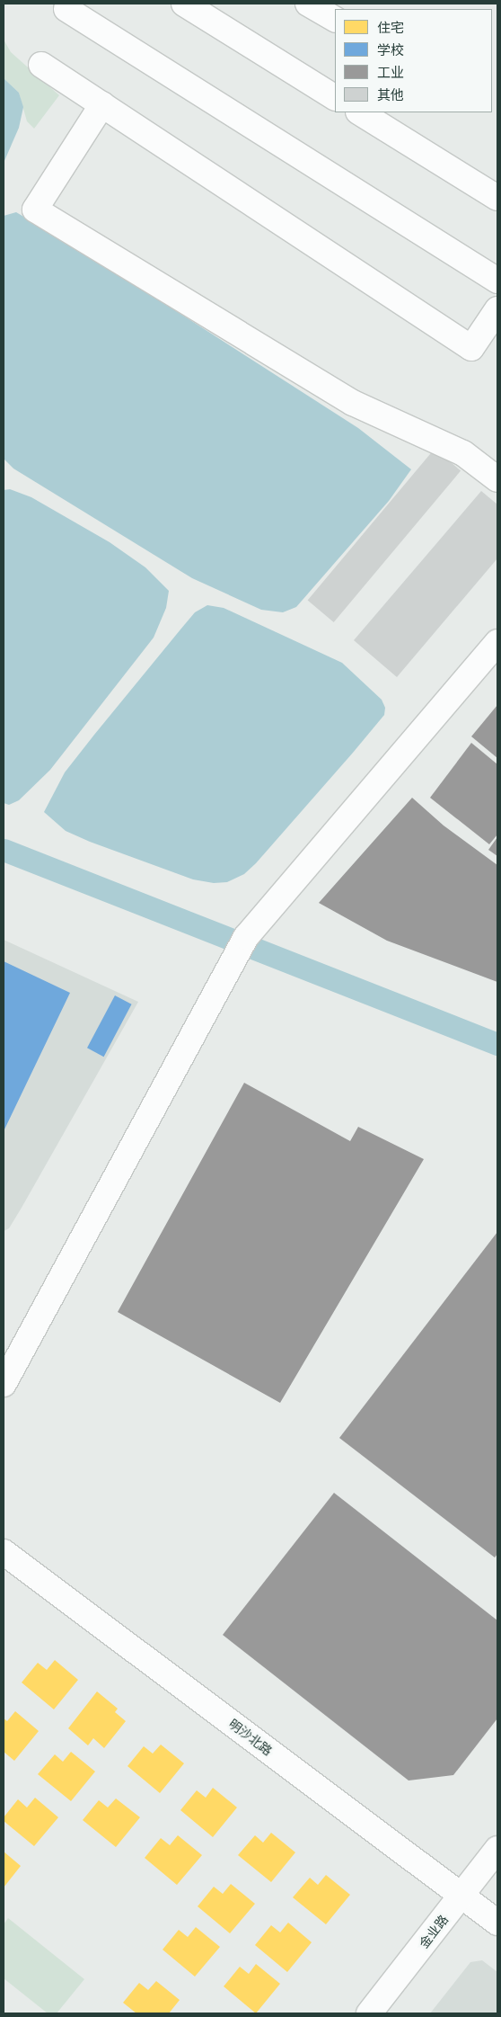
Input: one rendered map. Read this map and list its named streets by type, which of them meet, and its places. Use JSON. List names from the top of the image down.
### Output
{
  "streets": {
    "street": ["明沙北路", "金业路"]
  },
  "crossings": [
    ["明沙北路", "金业路"]
  ],
  "legend": [
    "住宅",
    "学校",
    "工业",
    "其他"
  ]
}
